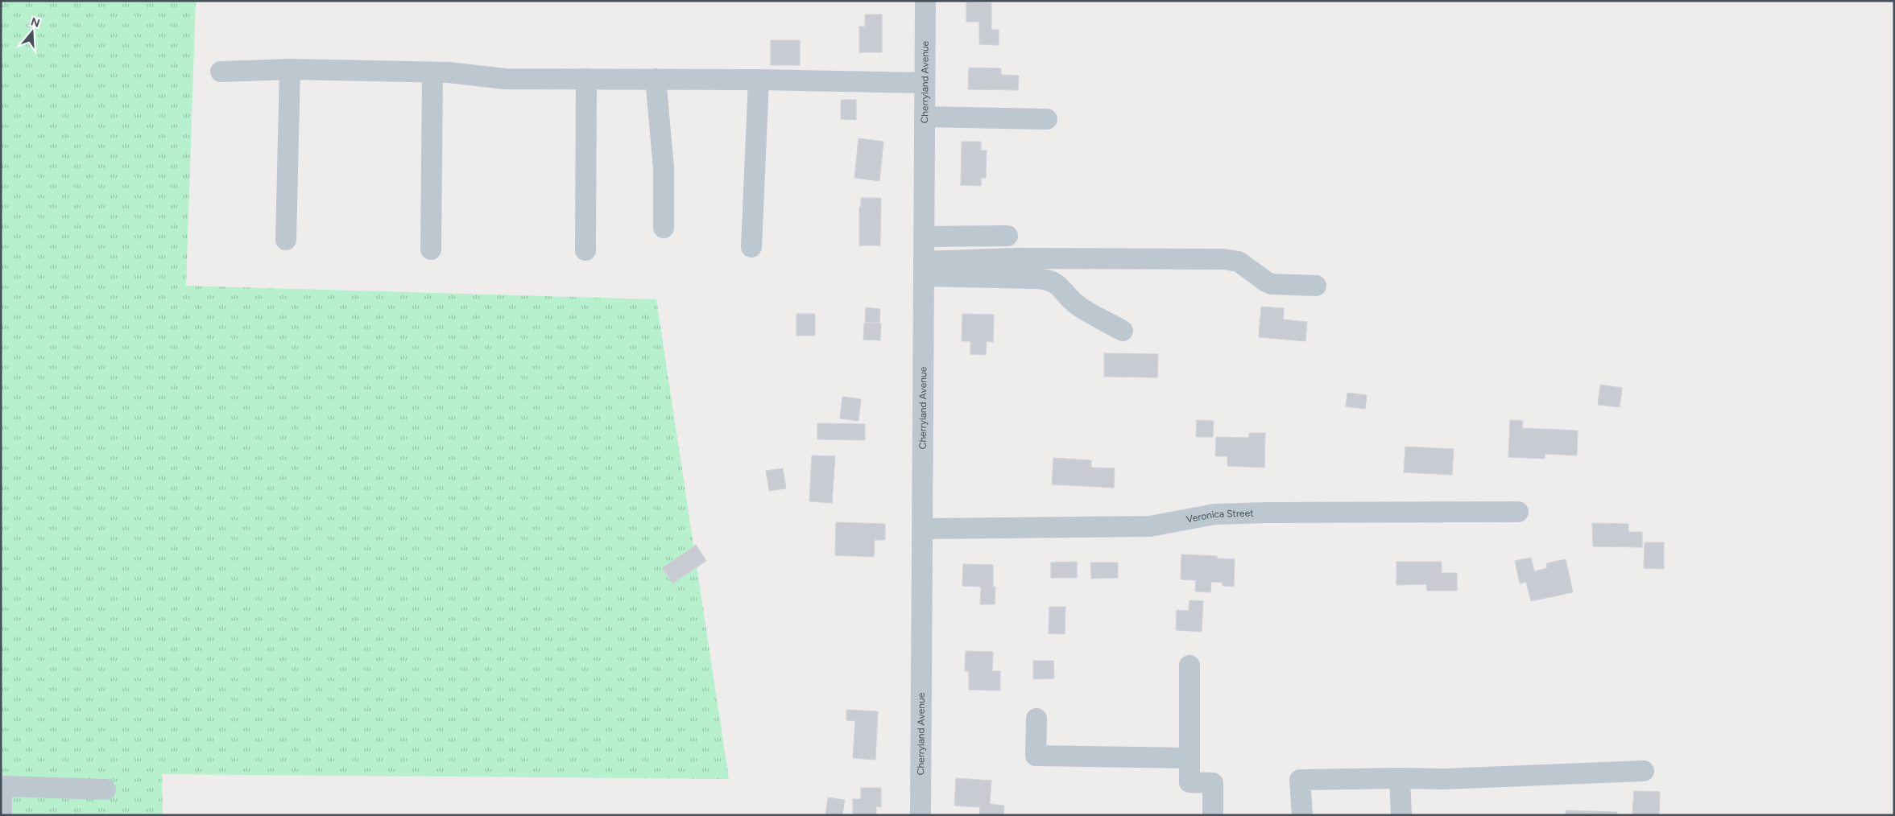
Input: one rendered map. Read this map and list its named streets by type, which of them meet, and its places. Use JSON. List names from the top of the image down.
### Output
{
  "streets": {
    "street": ["Cherryland Avenue", "Veronica Street"]
  },
  "crossings": [
    ["Cherryland Avenue", "Veronica Street"]
  ],
  "north": "top"
}
